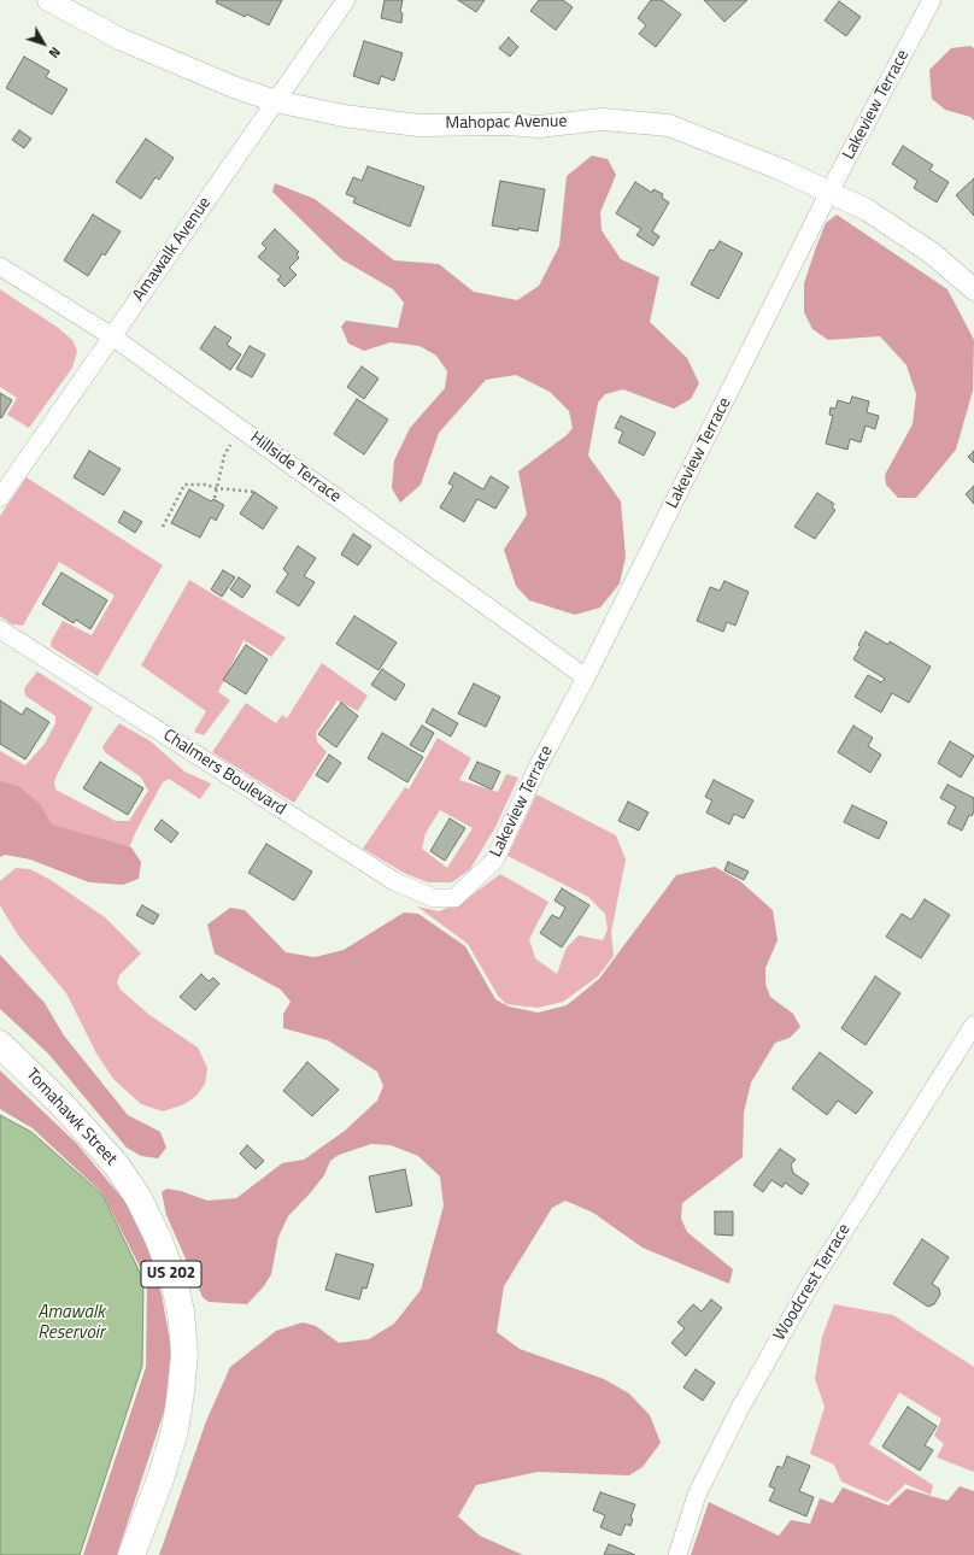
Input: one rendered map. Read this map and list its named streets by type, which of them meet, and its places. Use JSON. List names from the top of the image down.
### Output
{
  "streets": {
    "main road": ["Tomahawk Street", "US 202"],
    "street": [
      "Lakeview Terrace",
      "Mahopac Avenue",
      "Amawalk Avenue",
      "Hillside Terrace",
      "Chalmers Boulevard",
      "Woodcrest Terrace"
    ]
  },
  "crossings": [
    ["Lakeview Terrace", "Mahopac Avenue"],
    ["Lakeview Terrace", "Hillside Terrace"],
    ["Lakeview Terrace", "Chalmers Boulevard"],
    ["Mahopac Avenue", "Amawalk Avenue"],
    ["Amawalk Avenue", "Hillside Terrace"]
  ],
  "water": ["Amawalk Reservoir"],
  "north": "bottom right"
}
